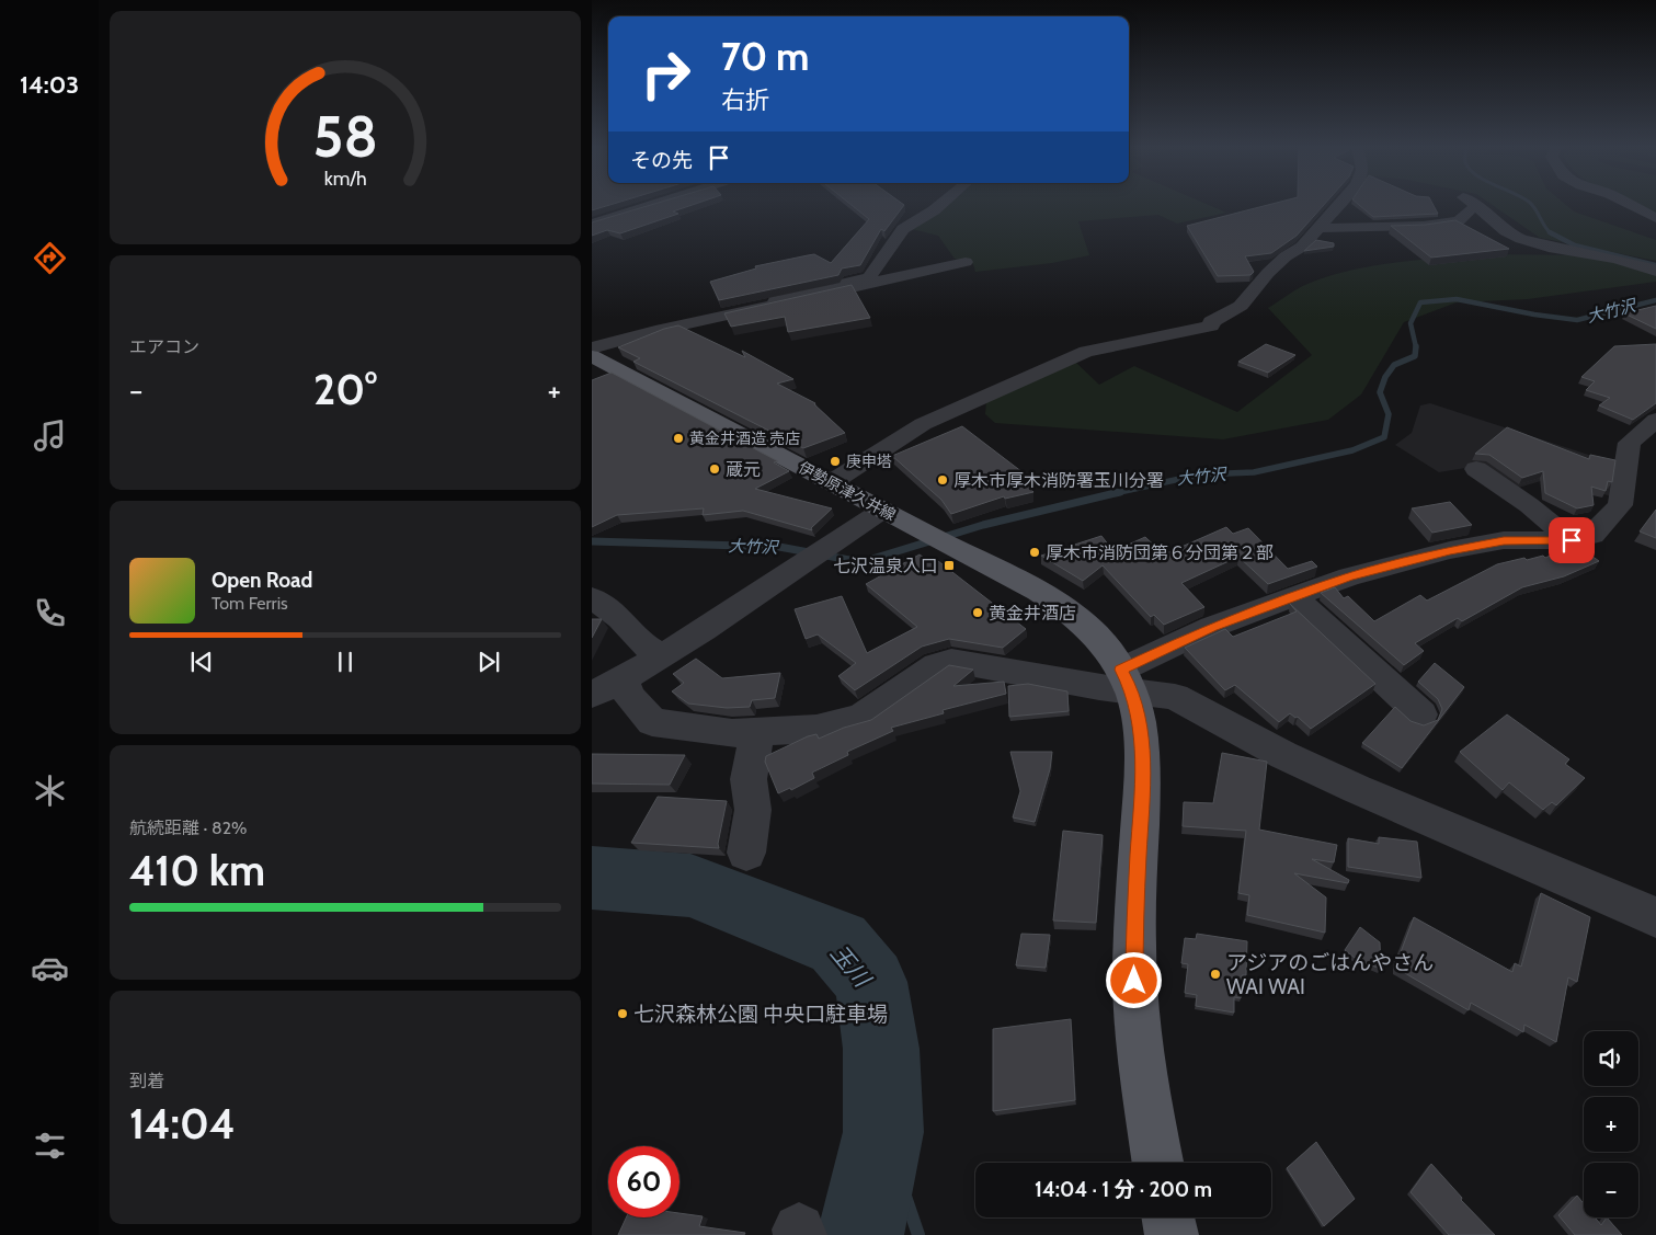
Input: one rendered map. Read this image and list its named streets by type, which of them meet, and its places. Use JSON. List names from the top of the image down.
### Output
{
  "streets": {
    "main road": ["伊勢原津久井線"]
  },
  "water": ["大竹沢", "玉川"],
  "places": {
    "other": [
      "黄金井酒造 売店",
      "庚申塔",
      "蔵元",
      "厚木市厚木消防署玉川分署",
      "厚木市消防団第６分団第２部",
      "黄金井酒店",
      "アジアのごはんやさん WAI WAI",
      "七沢森林公園 中央口駐車場"
    ],
    "transit": ["七沢温泉入口"]
  },
  "page": {
    "tabs": "14:03",
    "turn": ["70 m", "右折"],
    "then": "その先",
    "tile": [
      "エアコン",
      ["航続距離 · 82%", "410 km"],
      ["到着", "14:04"]
    ],
    "heat": ["−", "20°", "+"],
    "song": ["Open Road", "Tom Ferris"],
    "map_buttons": ["+", "−"],
    "limit": "60",
    "trip": "14:04 · 1 分 · 200 m",
    "gauge": ["58", "km/h"]
  }
}
